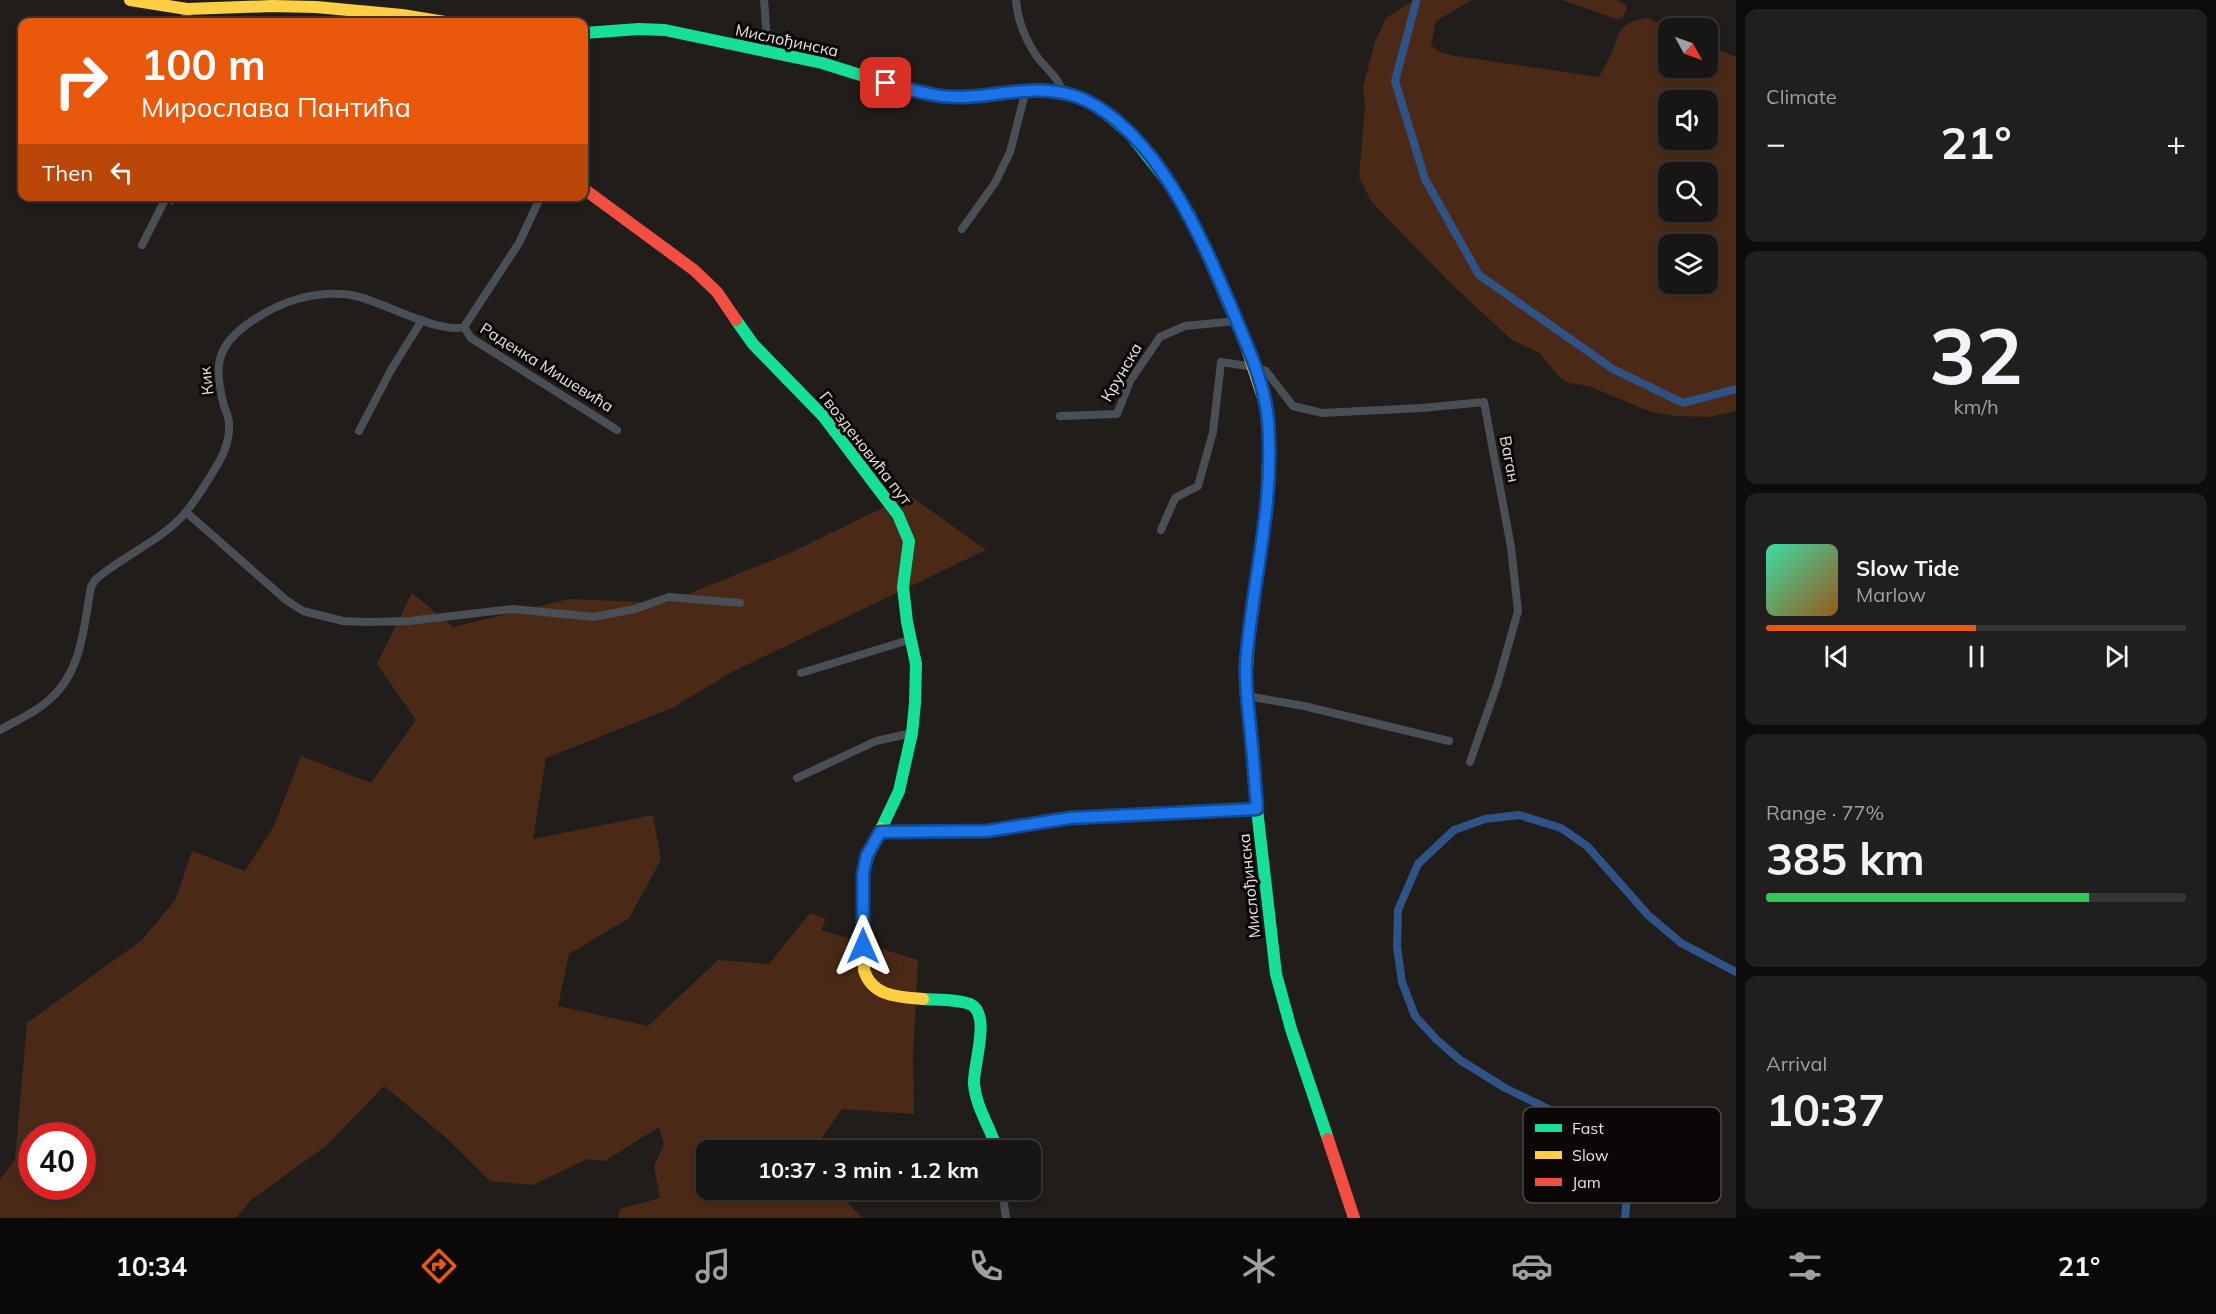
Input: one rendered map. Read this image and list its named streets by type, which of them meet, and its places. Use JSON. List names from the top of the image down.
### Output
{
  "streets": {
    "main road": ["Мислођинска", "Гвозденовића пут"],
    "street": [
      "Раденка Мишевића",
      "Крунска",
      "Кик",
      "Ваган"
    ]
  },
  "crossings": [
    ["Мислођинска", "Крунска"],
    ["Мислођинска", "Ваган"],
    ["Раденка Мишевића", "Кик"]
  ],
  "legend": ["Fast", "Slow", "Jam"],
  "north": "bottom right",
  "page": {
    "tile": [
      "Climate",
      ["32", "km/h"],
      ["Range · 77%", "385 km"],
      ["Arrival", "10:37"]
    ],
    "turn": ["100 m", "Мирослава Пантића"],
    "heat": ["−", "21°", "+"],
    "then": "Then",
    "song": ["Slow Tide", "Marlow"],
    "limit": "40",
    "trip": "10:37 · 3 min · 1.2 km",
    "tabs": ["10:34", "21°"]
  }
}
